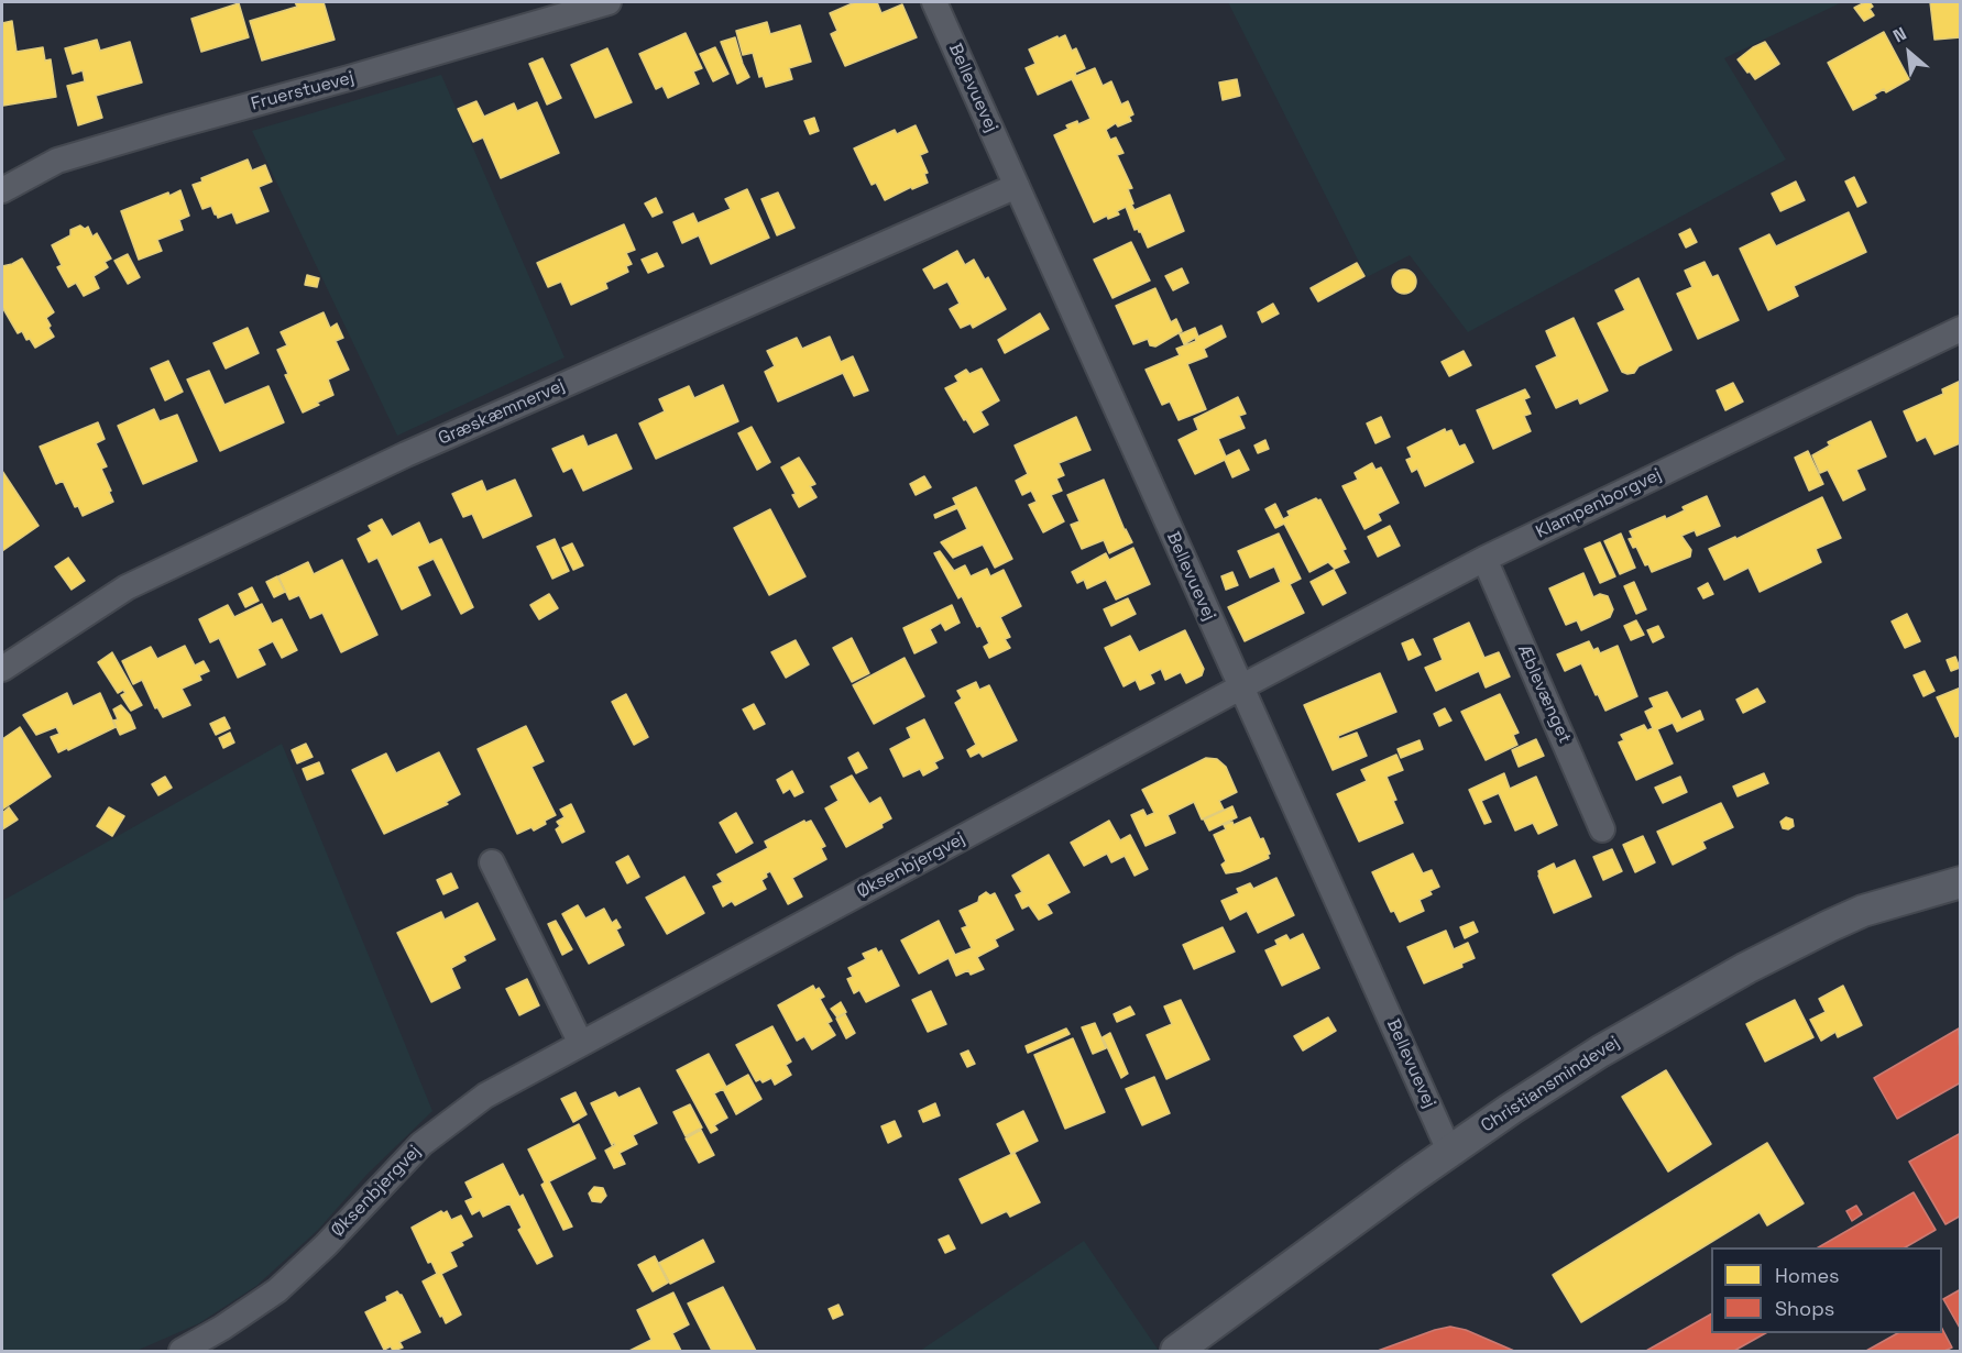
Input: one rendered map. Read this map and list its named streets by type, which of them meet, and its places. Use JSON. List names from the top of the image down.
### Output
{
  "streets": {
    "street": [
      "Bellevuevej",
      "Fruerstuevej",
      "Græskæmnervej",
      "Klampenborgvej",
      "Æblevænget",
      "Øksenbjergvej",
      "Christiansmindevej"
    ]
  },
  "crossings": [
    ["Bellevuevej", "Græskæmnervej"],
    ["Bellevuevej", "Klampenborgvej"],
    ["Bellevuevej", "Øksenbjergvej"],
    ["Bellevuevej", "Christiansmindevej"],
    ["Klampenborgvej", "Æblevænget"],
    ["Klampenborgvej", "Øksenbjergvej"]
  ],
  "legend": ["Homes", "Shops"],
  "north": "top left"
}
